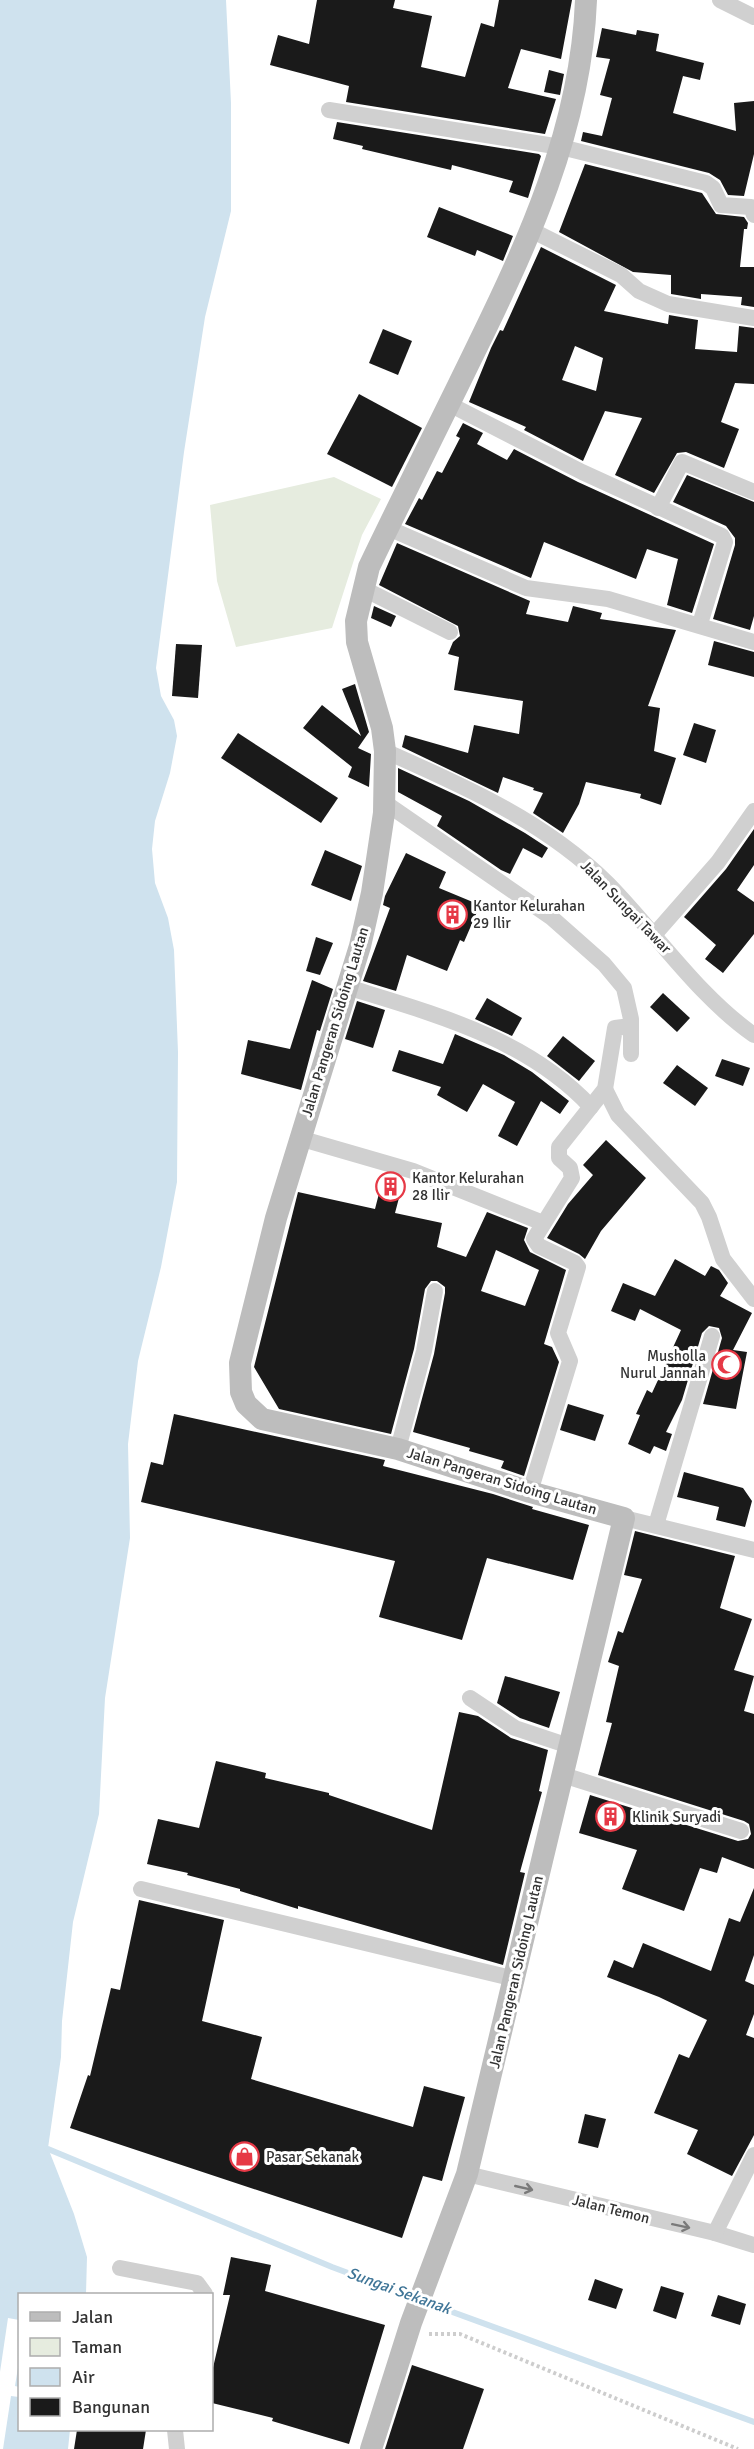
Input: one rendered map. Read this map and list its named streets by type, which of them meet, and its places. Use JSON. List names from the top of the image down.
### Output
{
  "streets": {
    "street": ["Jalan Sungai Tawar", "Jalan Pangeran Sidoing Lautan", "Jalan Temon"]
  },
  "crossings": [
    ["Jalan Sungai Tawar", "Jalan Pangeran Sidoing Lautan"],
    ["Jalan Pangeran Sidoing Lautan", "Jalan Temon"]
  ],
  "one_way": ["Jalan Temon"],
  "water": ["Sungai Sekanak"],
  "places": {
    "building": ["Kantor Kelurahan 29 Ilir", "Kantor Kelurahan 28 Ilir", "Klinik Suryadi"],
    "mosque": ["Musholla Nurul Jannah"],
    "shop": ["Pasar Sekanak"]
  },
  "legend": [
    "Jalan",
    "Taman",
    "Air",
    "Bangunan"
  ]
}
